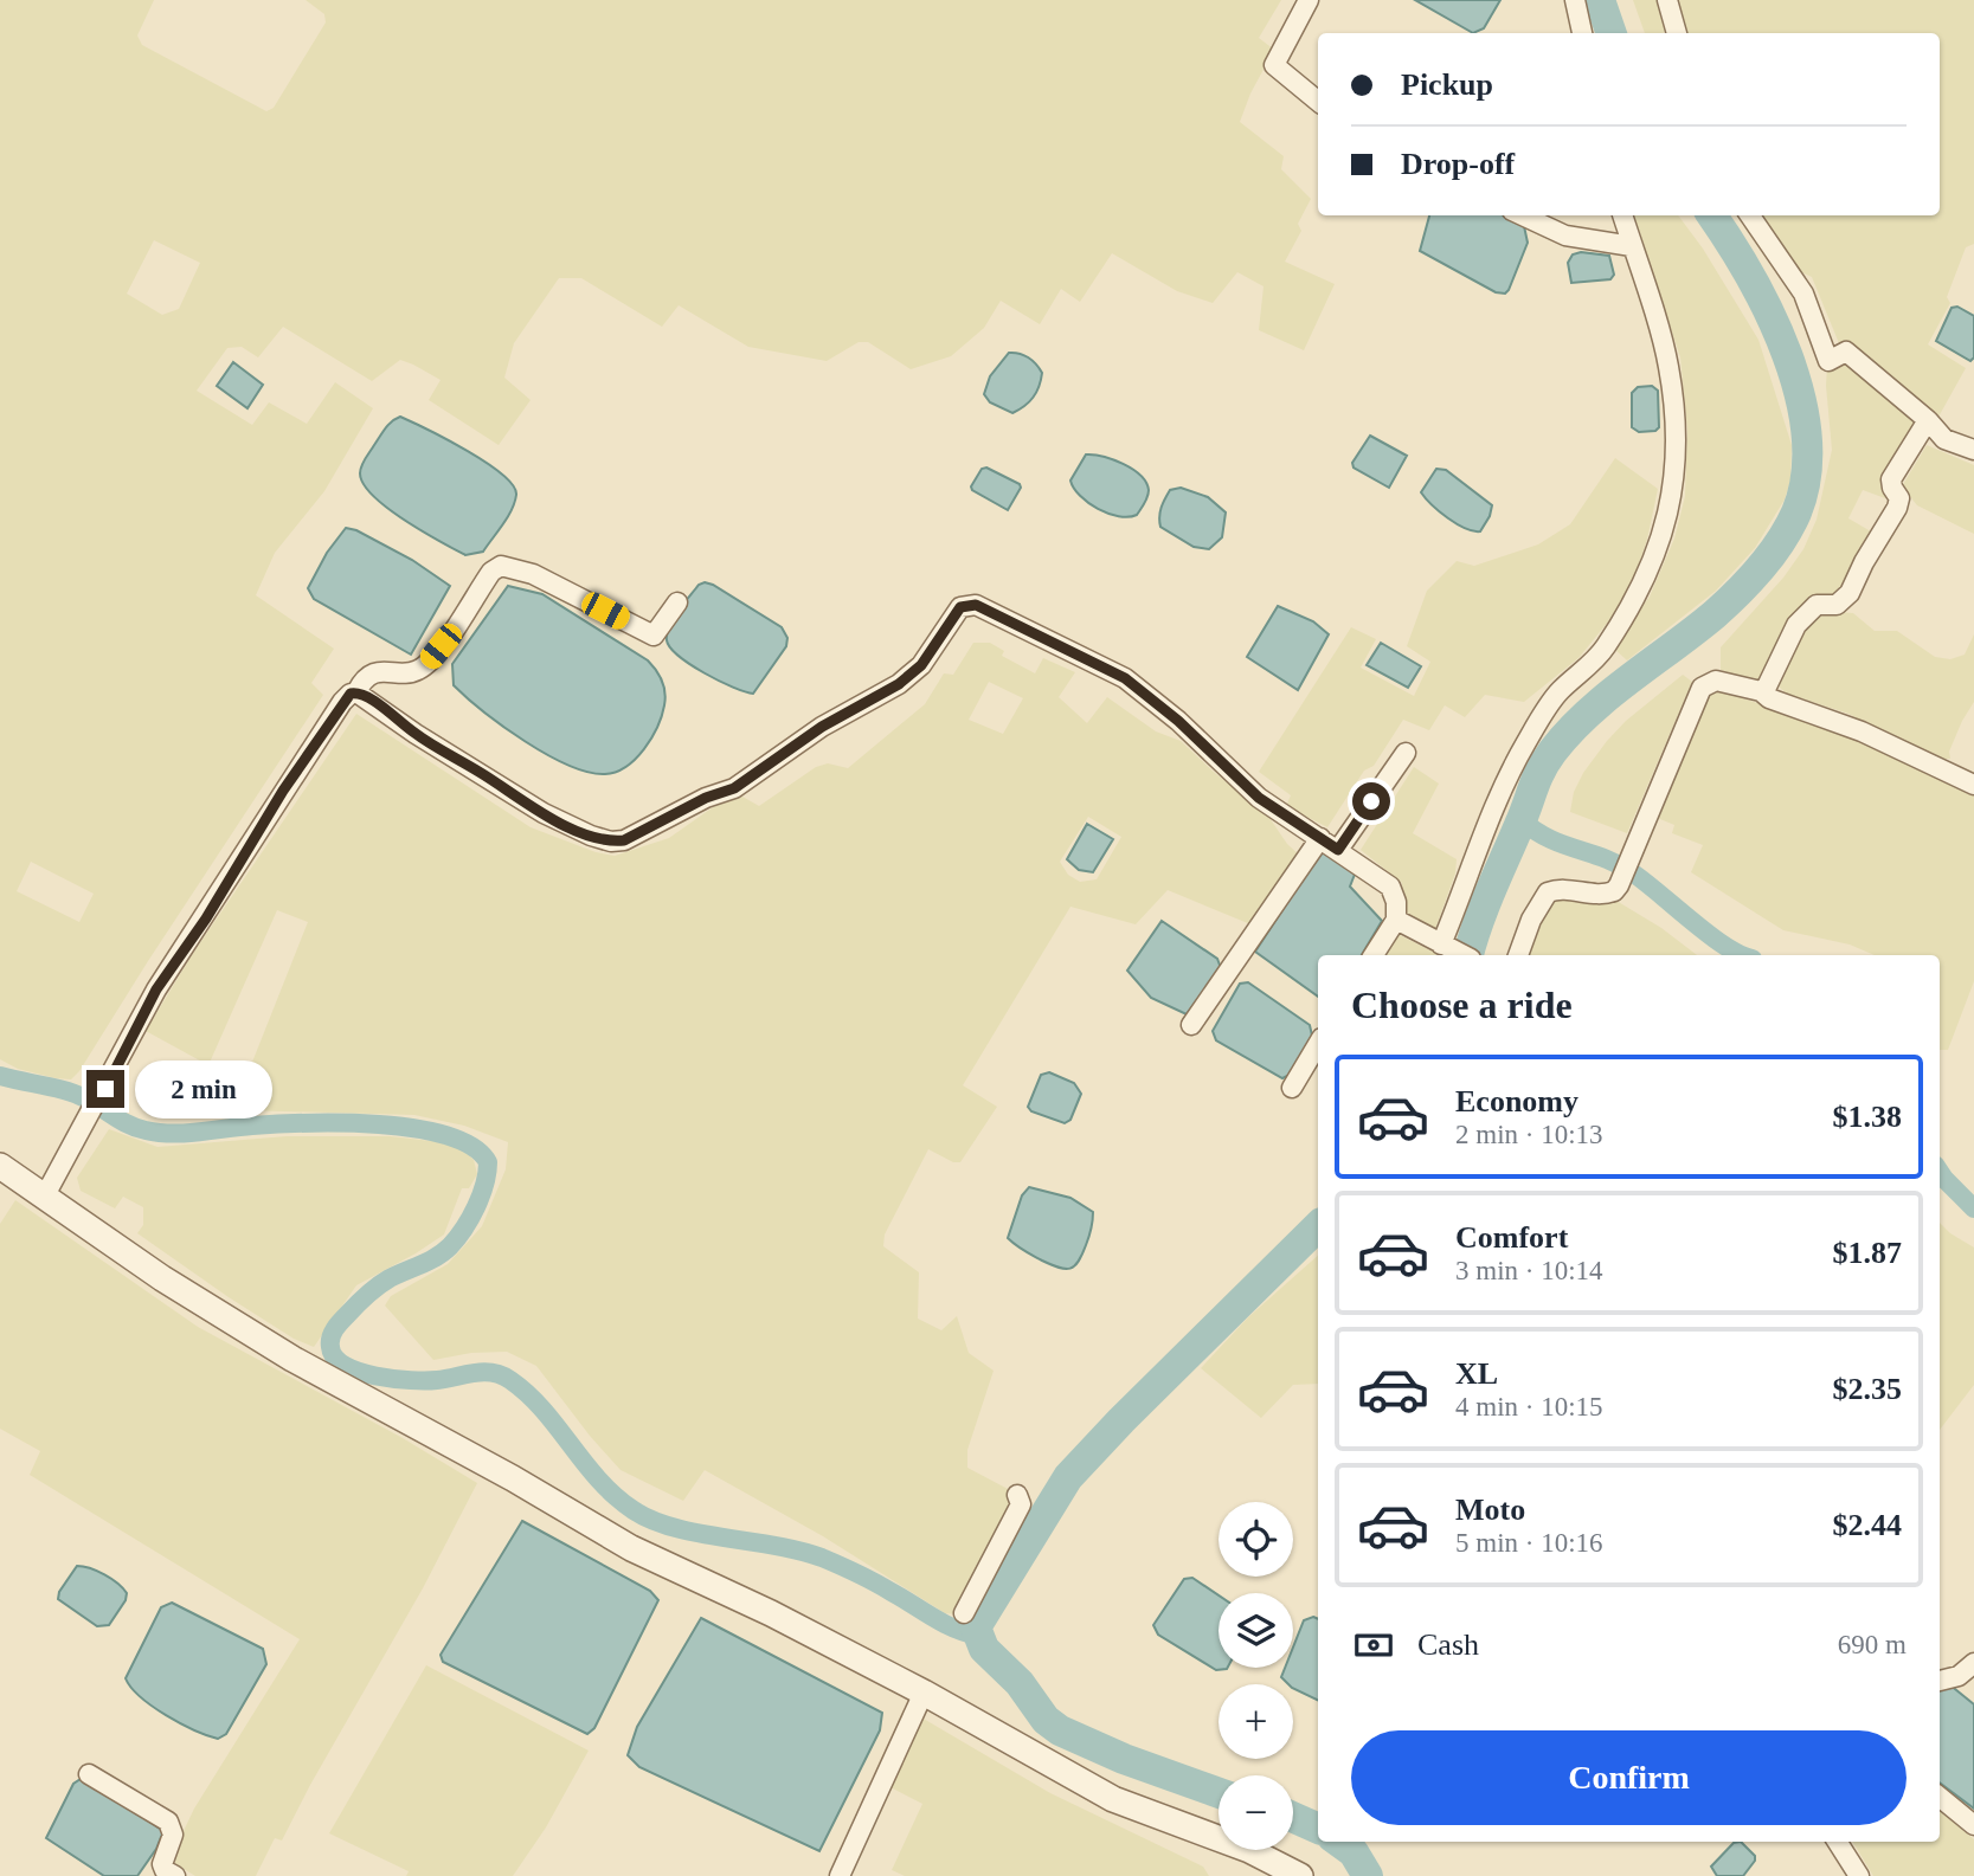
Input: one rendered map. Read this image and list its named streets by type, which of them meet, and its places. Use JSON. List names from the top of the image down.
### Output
{
  "page": {
    "banner": ["Pickup", "Drop-off"],
    "heading": "Choose a ride",
    "list": [
      {
        "name": "Economy",
        "note": "2 min · 10:13",
        "value": "$1.38"
      },
      {
        "name": "Comfort",
        "note": "3 min · 10:14",
        "value": "$1.87"
      },
      {
        "name": "XL",
        "note": "4 min · 10:15",
        "value": "$2.35"
      },
      {
        "name": "Moto",
        "note": "5 min · 10:16",
        "value": "$2.44"
      }
    ],
    "bubble": "2 min",
    "map_buttons": ["+", "−"],
    "pay": ["Cash", "690 m"],
    "buttons": "Confirm"
  }
}
